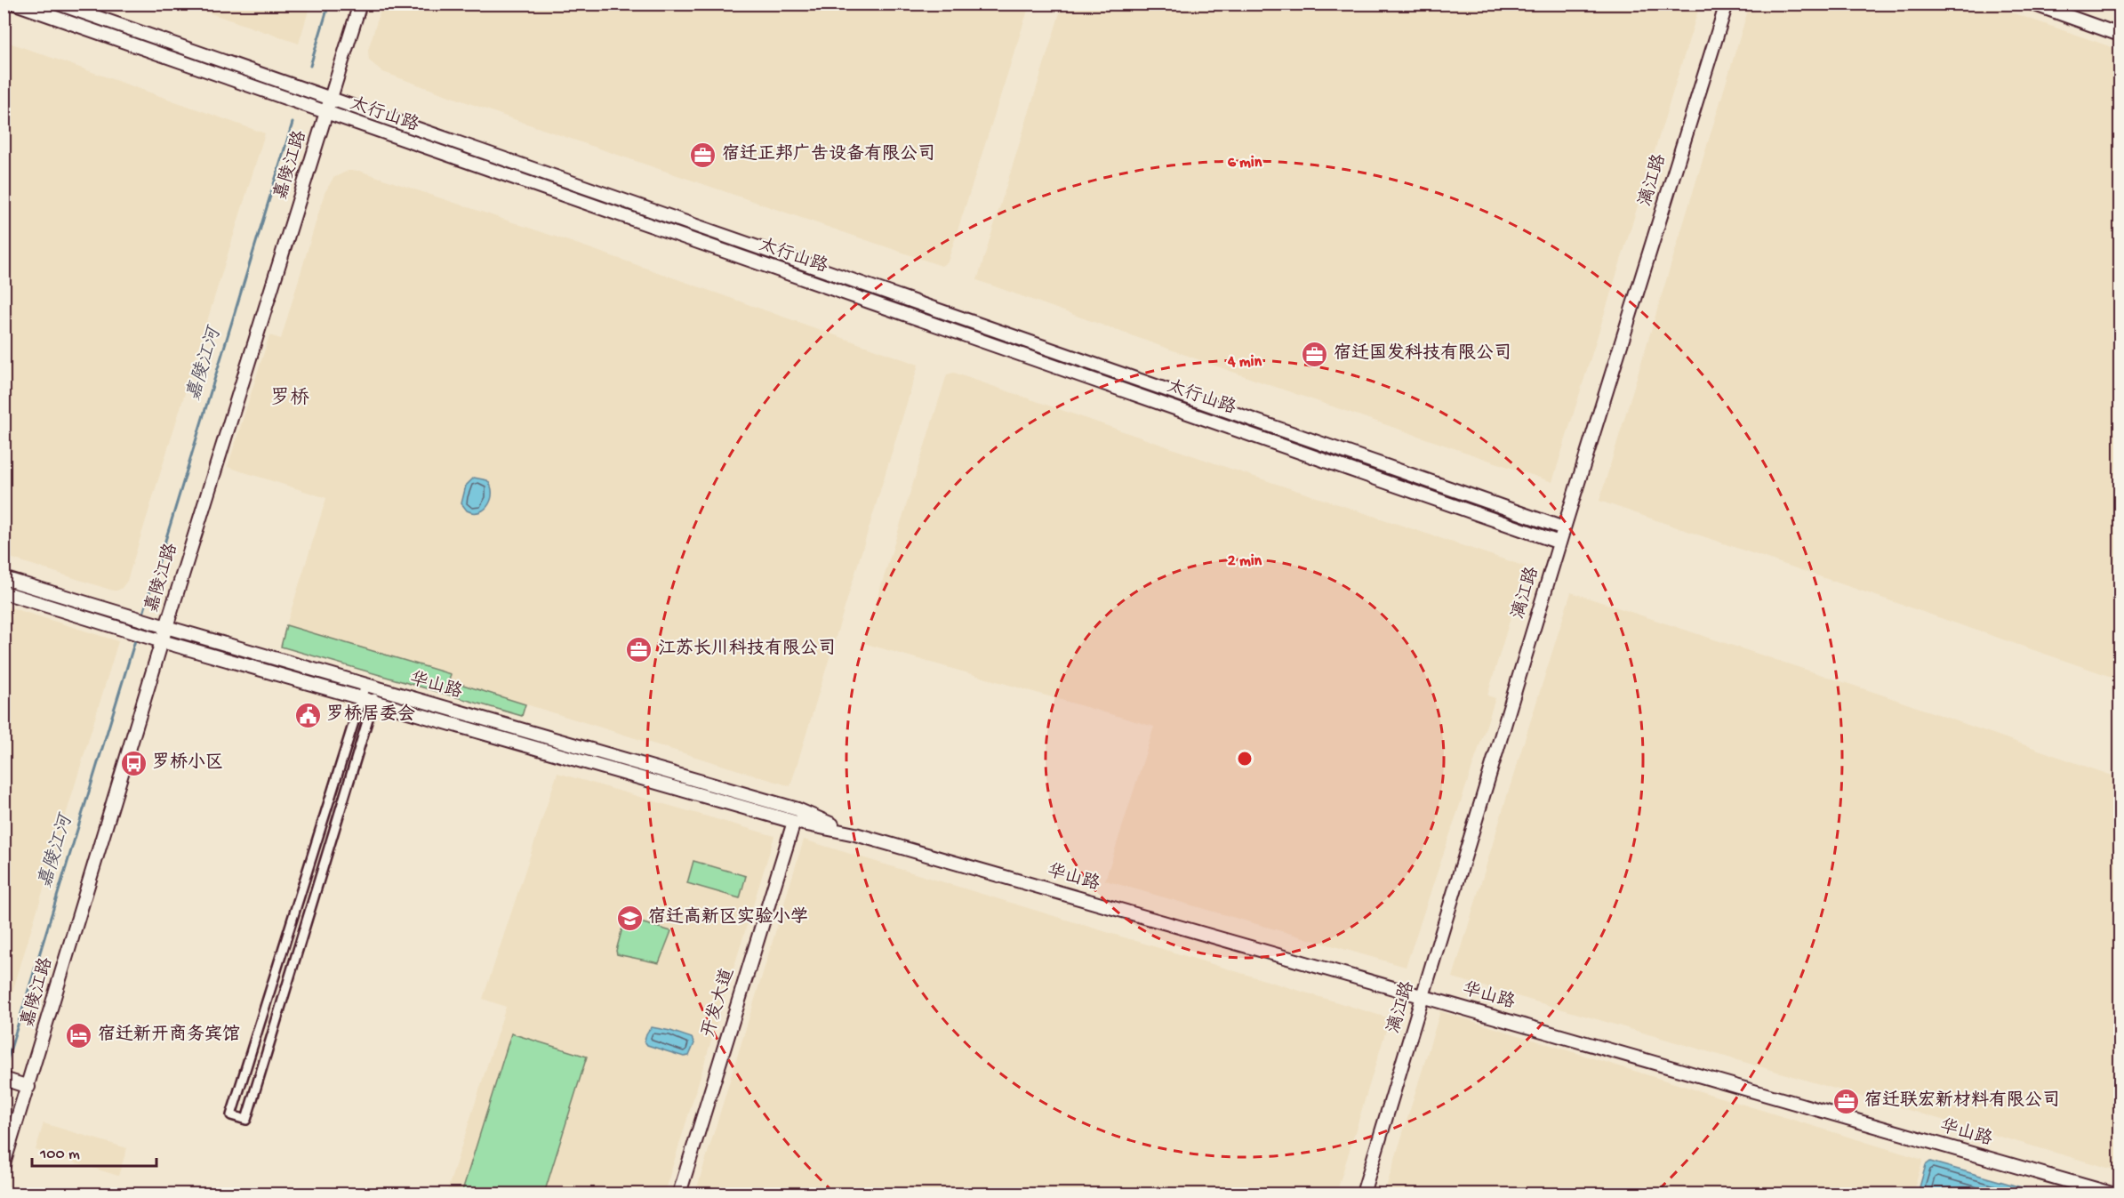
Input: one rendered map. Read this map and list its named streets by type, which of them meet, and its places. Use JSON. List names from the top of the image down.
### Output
{
  "streets": {
    "street": [
      "太行山路",
      "嘉陵江路",
      "漓江路",
      "华山路",
      "开发大道"
    ]
  },
  "crossings": [
    ["太行山路", "嘉陵江路"],
    ["太行山路", "漓江路"],
    ["嘉陵江路", "华山路"],
    ["漓江路", "华山路"],
    ["华山路", "开发大道"]
  ],
  "districts": ["罗桥"],
  "water": ["嘉陵江河"],
  "places": {
    "office": [
      "宿迁正邦广告设备有限公司",
      "宿迁国发科技有限公司",
      "江苏长川科技有限公司",
      "宿迁联宏新材料有限公司"
    ],
    "public building": ["罗桥居委会"],
    "bus stop": ["罗桥小区"],
    "school or university": ["宿迁高新区实验小学"],
    "hotel": ["宿迁新开商务宾馆"]
  },
  "scale_bar": "100 m",
  "rings": ["6 min", "4 min", "2 min"]
}
